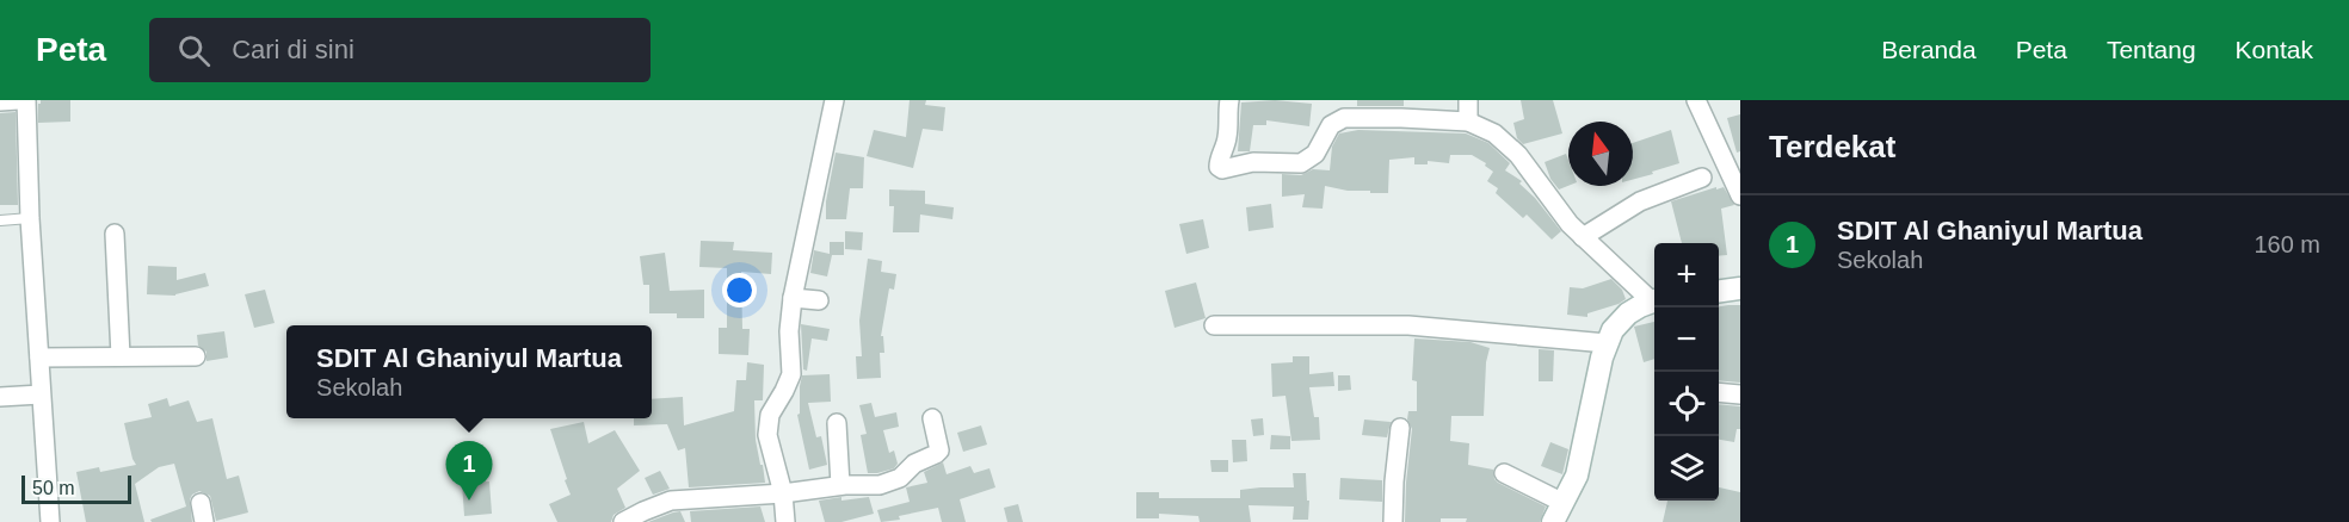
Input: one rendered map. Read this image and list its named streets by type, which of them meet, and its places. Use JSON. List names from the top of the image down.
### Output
{
  "scale_bar": "50 m",
  "north": "top",
  "page": {
    "header": "Peta",
    "search": "Cari di sini",
    "nav": [
      "Beranda",
      "Peta",
      "Tentang",
      "Kontak"
    ],
    "heading": "Terdekat",
    "list": [
      {
        "mark": "1",
        "name": "SDIT Al Ghaniyul Martua",
        "note": "Sekolah",
        "value": "160 m"
      }
    ],
    "map_buttons": ["+", "−"],
    "popup": ["SDIT Al Ghaniyul Martua", "Sekolah"],
    "pins": "1",
    "scale": "50 m"
  }
}
